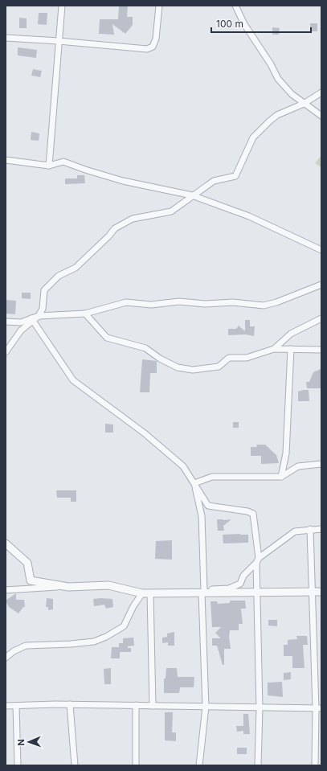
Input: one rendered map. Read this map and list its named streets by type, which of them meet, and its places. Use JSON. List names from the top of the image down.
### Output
{
  "scale_bar": "100 m",
  "north": "left"
}
